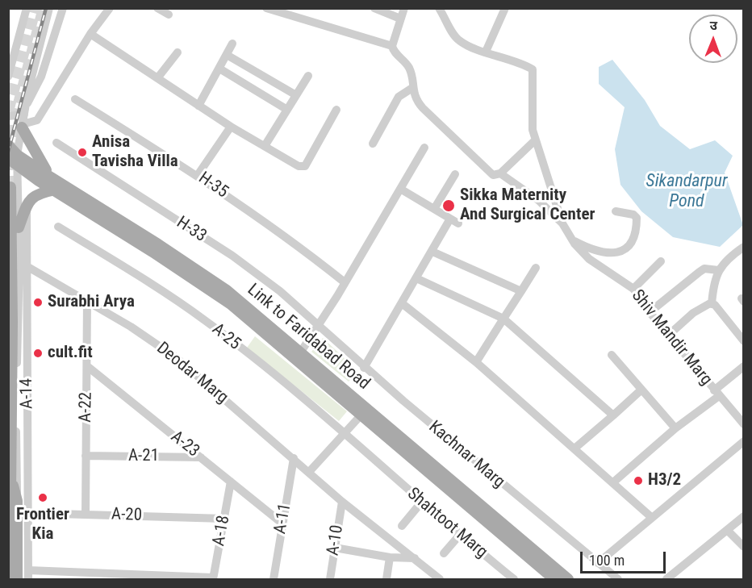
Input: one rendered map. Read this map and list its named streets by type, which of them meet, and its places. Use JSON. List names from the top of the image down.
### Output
{
  "streets": {
    "main road": ["Link to Faridabad Road"],
    "street": [
      "H-35",
      "H-33",
      "A-25",
      "Shiv Mandir Marg",
      "Deodar Marg",
      "A-14",
      "A-22",
      "A-23",
      "Kachnar Marg",
      "A-21",
      "A-20",
      "A-11",
      "Shahtoot Marg",
      "A-18",
      "A-10"
    ]
  },
  "crossings": [
    ["H-33", "Kachnar Marg"],
    ["A-25", "Shahtoot Marg"],
    ["Deodar Marg", "A-14"],
    ["Deodar Marg", "A-22"],
    ["Deodar Marg", "A-11"],
    ["Deodar Marg", "A-10"],
    ["A-14", "A-20"],
    ["A-22", "A-23"],
    ["A-22", "A-21"],
    ["A-22", "A-20"],
    ["A-23", "A-21"],
    ["A-23", "A-11"],
    ["A-23", "A-18"],
    ["A-20", "A-18"]
  ],
  "water": ["Sikandarpur Pond"],
  "places": [
    "Anisa Tavisha Villa",
    "Sikka Maternity And Surgical Center",
    "Surabhi Arya",
    "cult.fit",
    "H3/2",
    "Frontier Kia"
  ],
  "scale_bar": "100 m",
  "north": "top"
}
